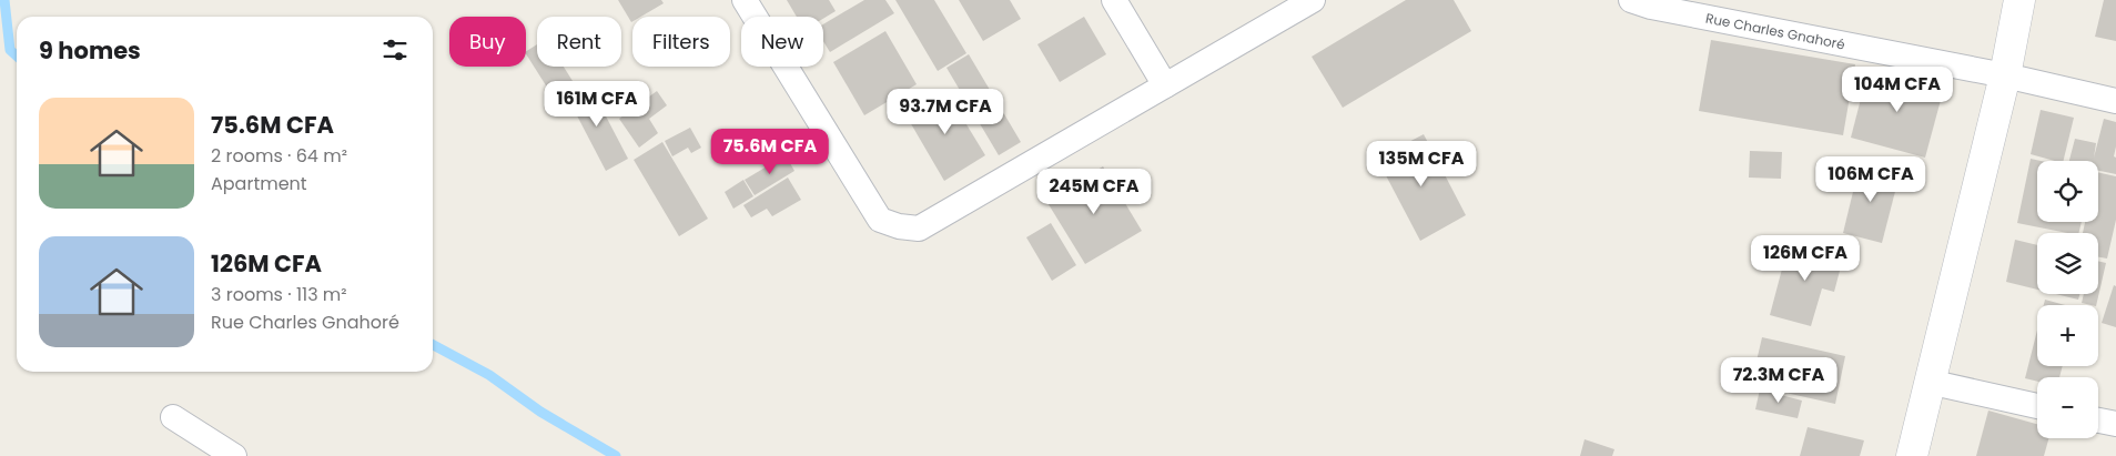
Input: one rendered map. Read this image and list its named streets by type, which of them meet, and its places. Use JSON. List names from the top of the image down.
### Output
{
  "streets": {
    "street": ["Rue Charles Gnahoré"]
  },
  "page": {
    "chip": [
      "Buy",
      "Rent",
      "Filters",
      "New"
    ],
    "heading": "9 homes",
    "price": [
      "104M CFA",
      "161M CFA",
      "93.7M CFA",
      "75.6M CFA",
      "135M CFA",
      "106M CFA",
      "245M CFA",
      "126M CFA",
      "72.3M CFA"
    ],
    "list": [
      {
        "name": "75.6M CFA",
        "note": "2 rooms · 64 m² · Apartment"
      },
      {
        "name": "126M CFA",
        "note": "3 rooms · 113 m² · Rue Charles Gnahoré"
      }
    ],
    "map_buttons": ["+", "−"]
  }
}
